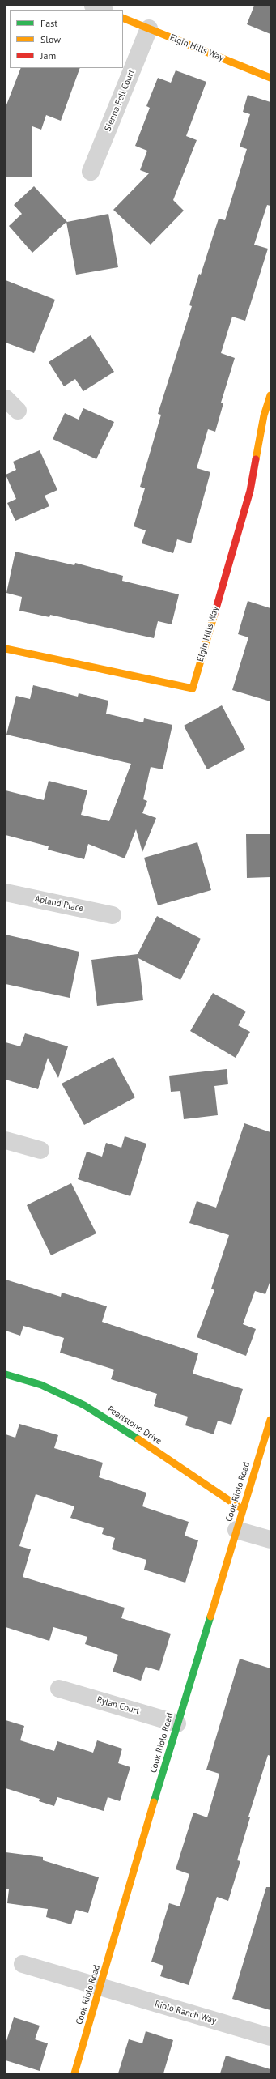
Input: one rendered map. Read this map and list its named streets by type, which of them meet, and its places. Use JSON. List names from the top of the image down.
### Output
{
  "streets": {
    "street": [
      "Elgin Hills Way",
      "Sienna Fell Court",
      "Apland Place",
      "Pearlstone Drive",
      "Cook Riolo Road",
      "Rylan Court",
      "Riolo Ranch Way"
    ]
  },
  "crossings": [
    ["Elgin Hills Way", "Sienna Fell Court"],
    ["Pearlstone Drive", "Cook Riolo Road"],
    ["Cook Riolo Road", "Rylan Court"],
    ["Cook Riolo Road", "Riolo Ranch Way"]
  ],
  "legend": ["Fast", "Slow", "Jam"]
}
